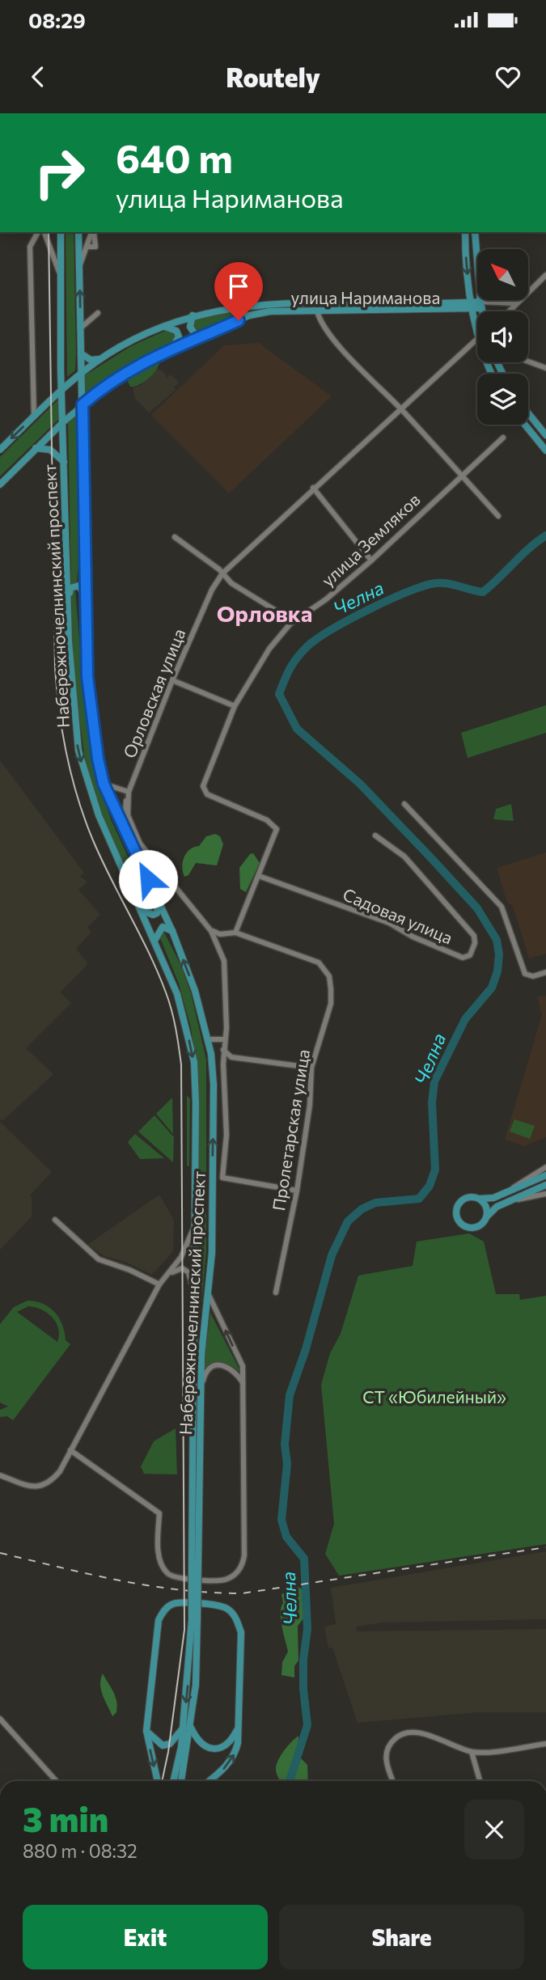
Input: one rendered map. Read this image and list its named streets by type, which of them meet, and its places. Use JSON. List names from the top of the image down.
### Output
{
  "streets": {
    "main road": ["улица Нариманова", "Набережночелнинский проспект"],
    "street": [
      "улица Земляков",
      "Орловская улица",
      "Садовая улица",
      "Пролетарская улица"
    ]
  },
  "crossings": [
    ["улица Нариманова", "Набережночелнинский проспект"],
    ["улица Земляков", "Садовая улица"],
    ["Орловская улица", "Пролетарская улица"]
  ],
  "districts": ["Орловка"],
  "water": ["Челна"],
  "parks": ["СТ «Юбилейный»"],
  "north": "top left",
  "page": {
    "status": "08:29",
    "header": "Routely",
    "turn": ["640 m", "улица Нариманова"],
    "heading": ["3 min", "880 m · 08:32"],
    "buttons": ["Exit", "Share"]
  }
}
